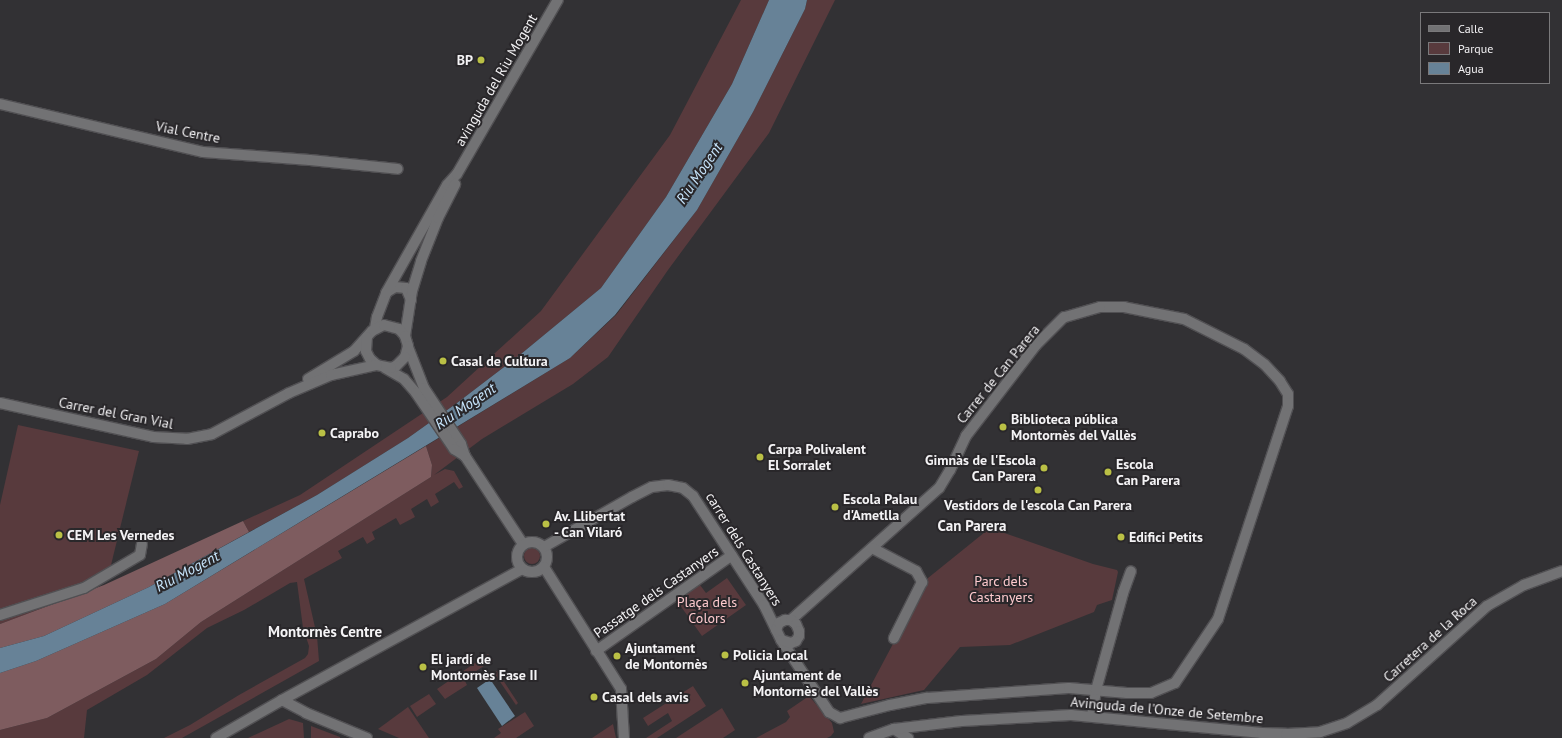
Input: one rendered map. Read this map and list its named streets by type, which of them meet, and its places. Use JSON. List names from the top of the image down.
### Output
{
  "streets": {
    "street": [
      "avinguda del Riu Mogent",
      "Vial Centre",
      "Carrer de Can Parera",
      "Carrer del Gran Vial",
      "carrer dels Castanyers",
      "Passatge dels Castanyers",
      "Carretera de la Roca",
      "Avinguda de l'Onze de Setembre"
    ]
  },
  "crossings": [
    ["avinguda del Riu Mogent", "Carrer del Gran Vial"],
    ["Carrer de Can Parera", "carrer dels Castanyers"],
    ["carrer dels Castanyers", "Passatge dels Castanyers"],
    ["Carretera de la Roca", "Avinguda de l'Onze de Setembre"]
  ],
  "districts": ["Can Parera", "Montornès Centre"],
  "water": ["Riu Mogent"],
  "parks": ["Parc dels Castanyers", "Plaça dels Colors"],
  "places": [
    "BP",
    "Casal de Cultura",
    "Biblioteca pública Montornès del Vallès",
    "Caprabo",
    "Carpa Polivalent El Sorralet",
    "Gimnàs de l'Escola Can Parera",
    "Escola Can Parera",
    "Vestidors de l'escola Can Parera",
    "Escola Palau d'Ametlla",
    "Av. Llibertat - Can Vilaró",
    "CEM Les Vernedes",
    "Edifici Petits",
    "Policia Local",
    "Ajuntament de Montornès",
    "El jardí de Montornès Fase II",
    "Ajuntament de Montornès del Vallès",
    "Casal dels avis"
  ],
  "legend": ["Calle", "Parque", "Agua"]
}
